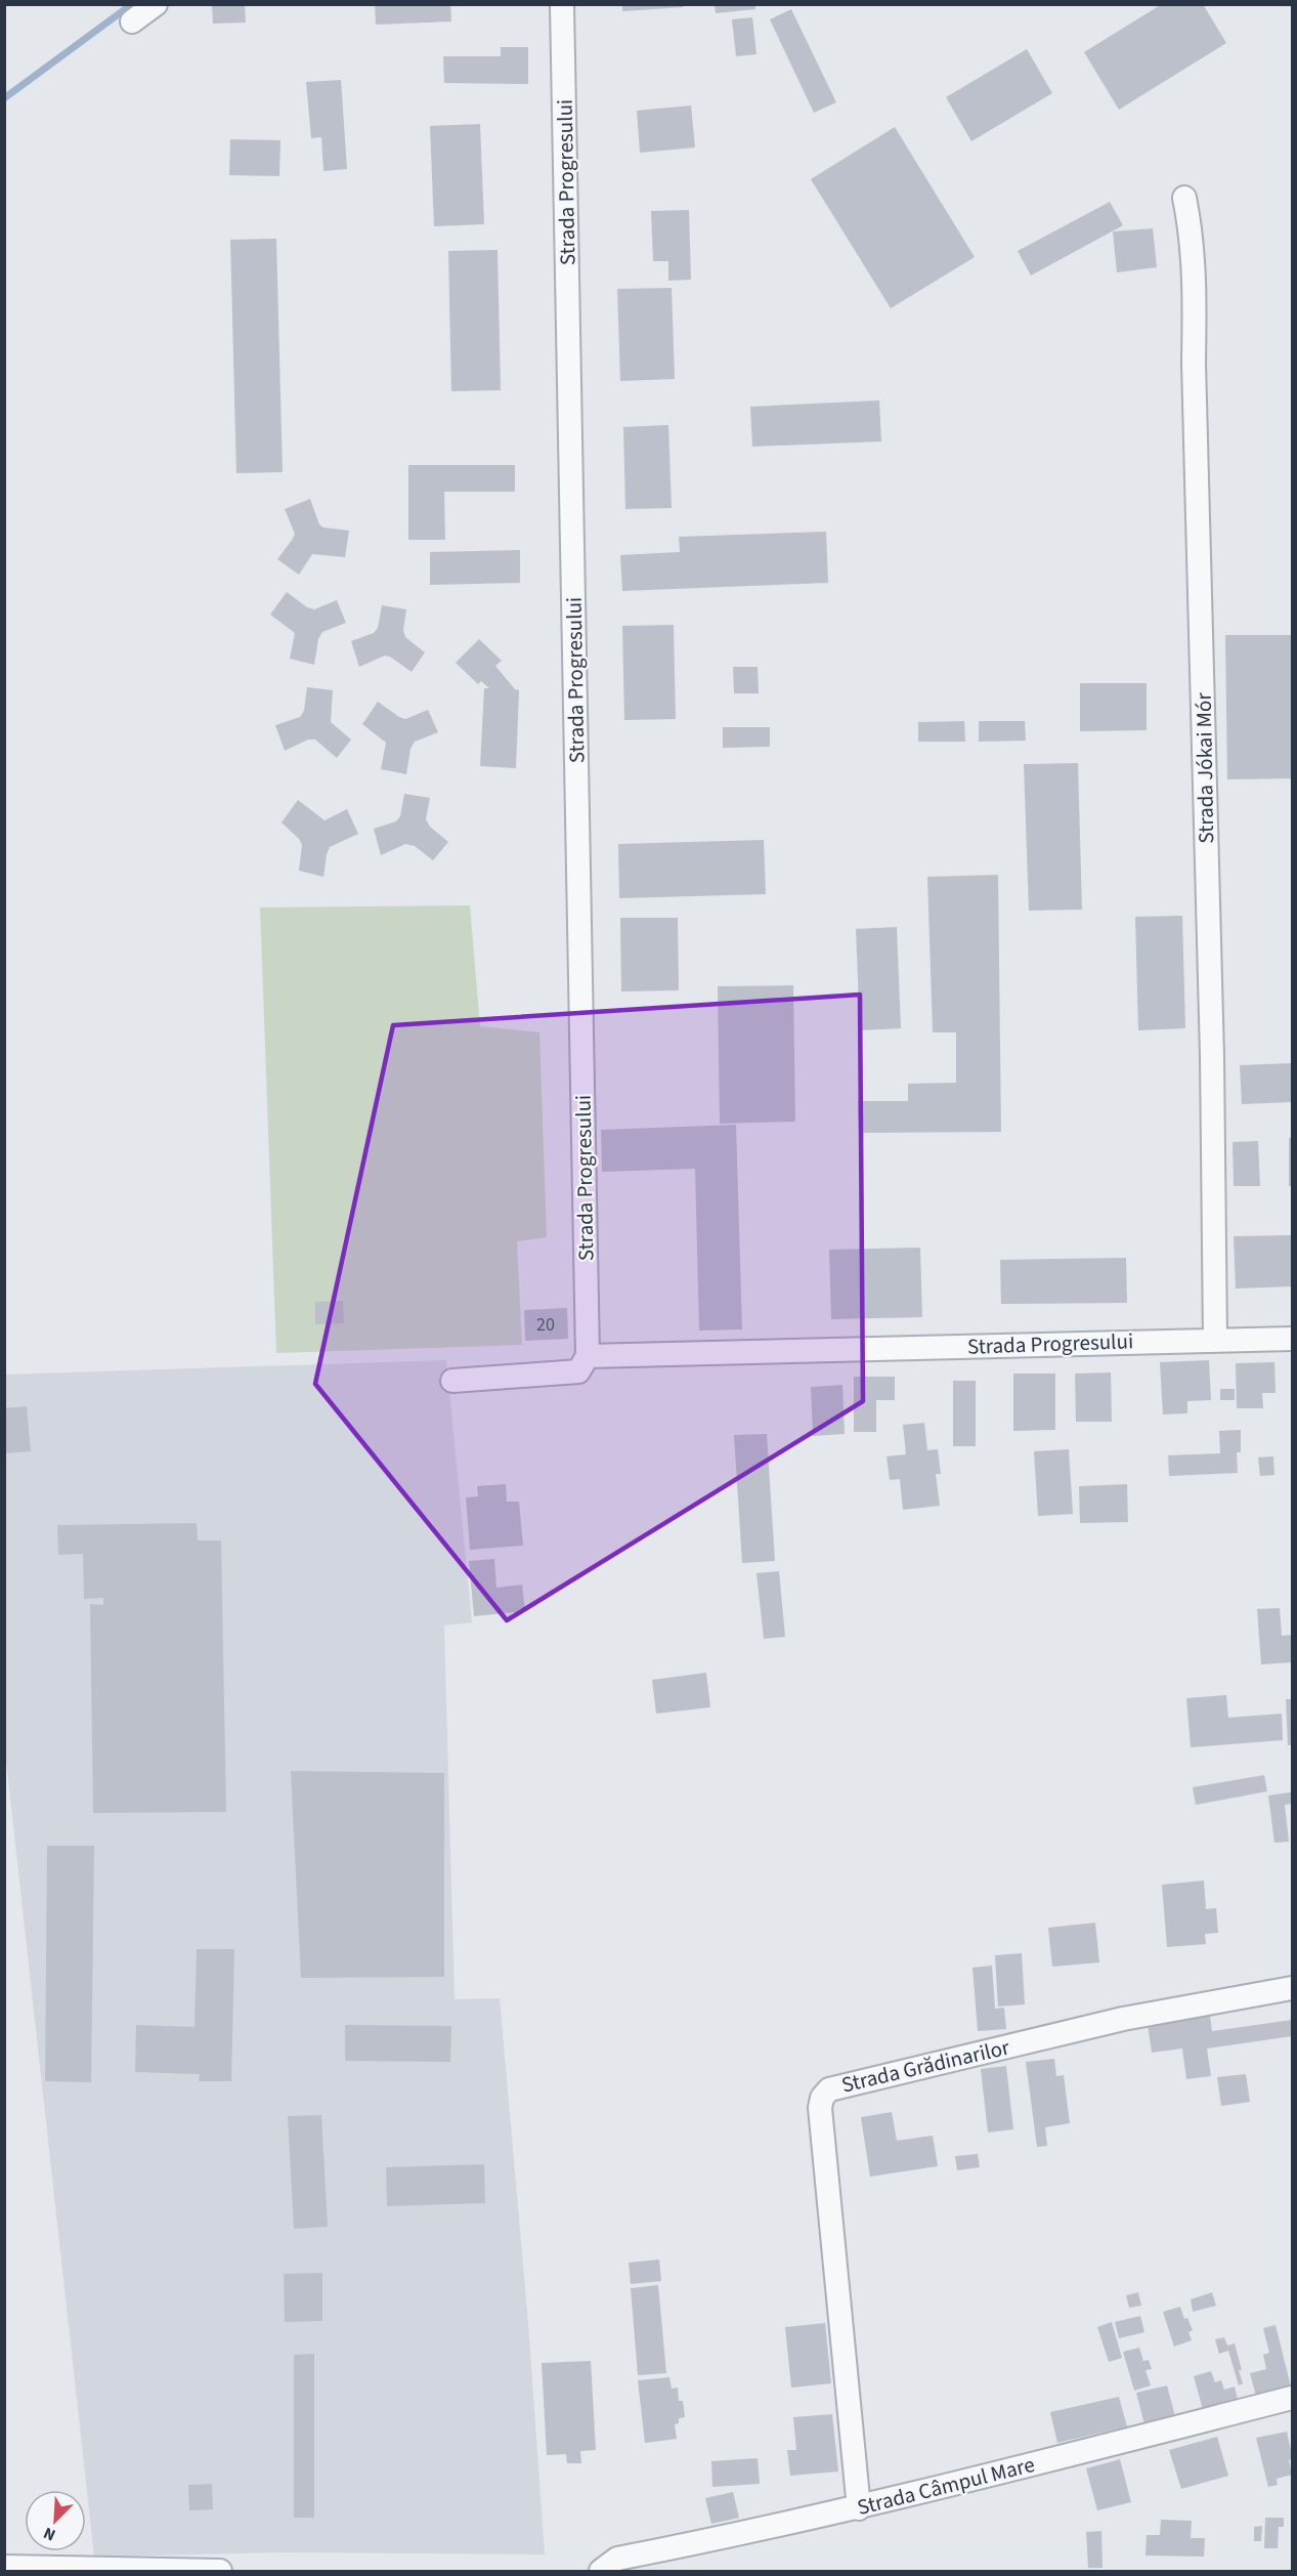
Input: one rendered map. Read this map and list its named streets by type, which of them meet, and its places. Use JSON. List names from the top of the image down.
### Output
{
  "streets": {
    "street": [
      "Strada Progresului",
      "Strada Jókai Mór",
      "Strada Grădinarilor",
      "Strada Câmpul Mare"
    ]
  },
  "crossings": [
    ["Strada Progresului", "Strada Jókai Mór"],
    ["Strada Grădinarilor", "Strada Câmpul Mare"]
  ],
  "house_numbers": ["20"],
  "north": "bottom left"
}
